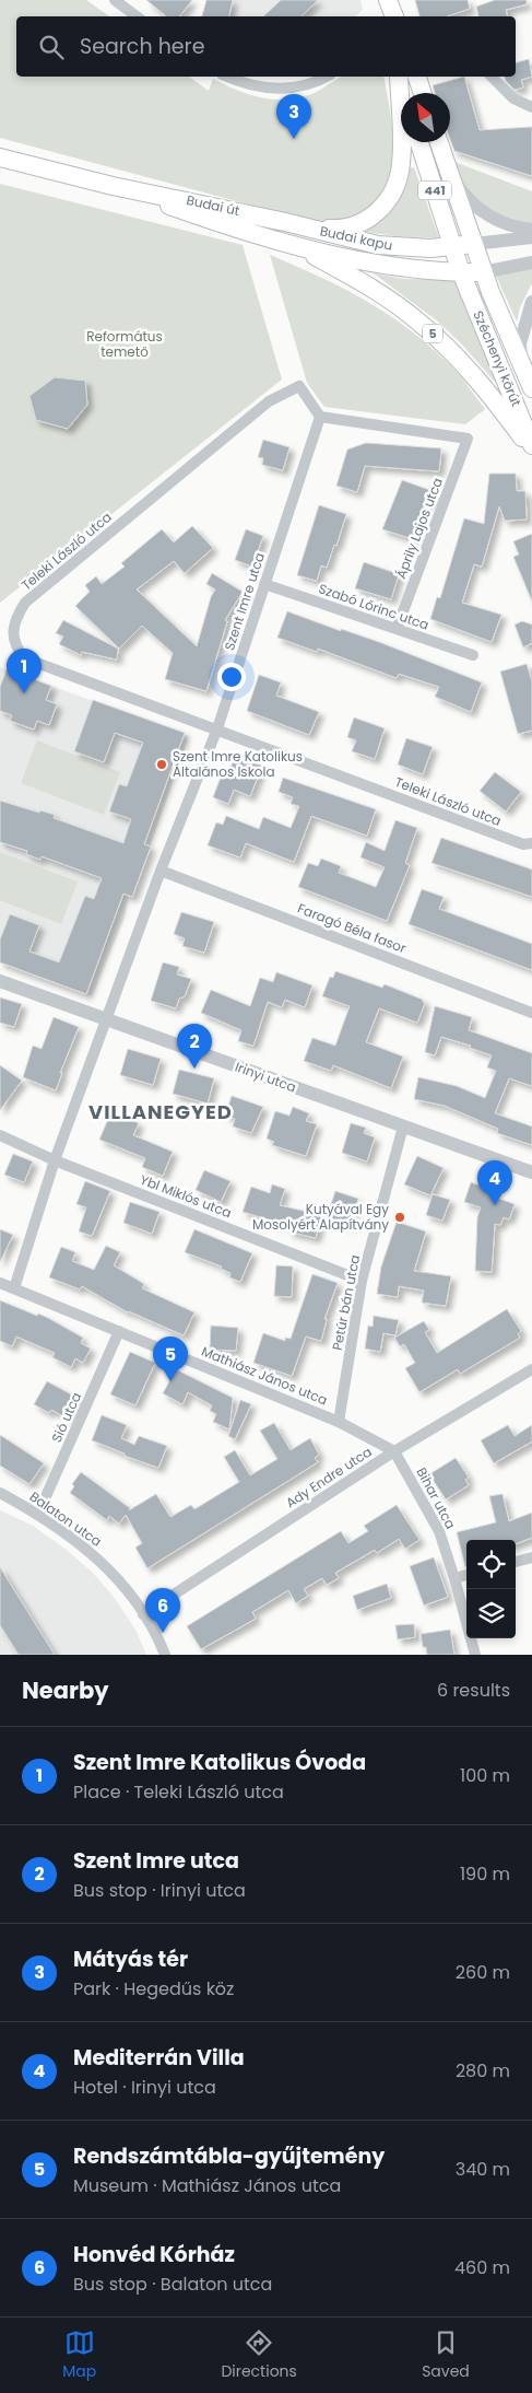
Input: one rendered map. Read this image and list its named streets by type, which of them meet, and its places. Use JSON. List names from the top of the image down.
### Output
{
  "streets": {
    "main road": [
      "441",
      "Budai út",
      "Budai kapu",
      "5",
      "Széchenyi körút"
    ],
    "street": [
      "Áprily Lajos utca",
      "Teleki László utca",
      "Szent Imre utca",
      "Szabó Lőrinc utca",
      "Faragó Béla fasor",
      "Irinyi utca",
      "Ybl Miklós utca",
      "Petúr bán utca",
      "Mathiász János utca",
      "Sió utca",
      "Ady Endre utca",
      "Bihar utca",
      "Balaton utca"
    ]
  },
  "crossings": [
    ["441", "Budai kapu"],
    ["441", "5"],
    ["Budai út", "Budai kapu"],
    ["Budai út", "5"],
    ["Budai kapu", "5"],
    ["5", "Széchenyi körút"],
    ["Áprily Lajos utca", "Teleki László utca"],
    ["Áprily Lajos utca", "Szent Imre utca"],
    ["Áprily Lajos utca", "Szabó Lőrinc utca"],
    ["Teleki László utca", "Szent Imre utca"],
    ["Szent Imre utca", "Szabó Lőrinc utca"],
    ["Szent Imre utca", "Faragó Béla fasor"],
    ["Szent Imre utca", "Irinyi utca"],
    ["Szent Imre utca", "Ybl Miklós utca"],
    ["Szent Imre utca", "Mathiász János utca"],
    ["Irinyi utca", "Petúr bán utca"],
    ["Ybl Miklós utca", "Petúr bán utca"],
    ["Petúr bán utca", "Mathiász János utca"],
    ["Mathiász János utca", "Sió utca"],
    ["Mathiász János utca", "Ady Endre utca"],
    ["Mathiász János utca", "Bihar utca"],
    ["Sió utca", "Balaton utca"],
    ["Ady Endre utca", "Bihar utca"],
    ["Ady Endre utca", "Balaton utca"]
  ],
  "districts": ["VILLANEGYED"],
  "parks": ["Református temető"],
  "places": ["Szent Imre Katolikus Általános Iskola", "Kutyával Egy Mosolyért Alapítvány"],
  "north": "top left",
  "page": {
    "search": "Search here",
    "pins": [
      "3",
      "1",
      "2",
      "4",
      "5",
      "6"
    ],
    "heading": ["Nearby", "6 results"],
    "list": [
      {
        "mark": "1",
        "name": "Szent Imre Katolikus Óvoda",
        "note": "Place · Teleki László utca",
        "value": "100 m"
      },
      {
        "mark": "2",
        "name": "Szent Imre utca",
        "note": "Bus stop · Irinyi utca",
        "value": "190 m"
      },
      {
        "mark": "3",
        "name": "Mátyás tér",
        "note": "Park · Hegedűs köz",
        "value": "260 m"
      },
      {
        "mark": "4",
        "name": "Mediterrán Villa",
        "note": "Hotel · Irinyi utca",
        "value": "280 m"
      },
      {
        "mark": "5",
        "name": "Rendszámtábla-gyűjtemény",
        "note": "Museum · Mathiász János utca",
        "value": "340 m"
      },
      {
        "mark": "6",
        "name": "Honvéd Kórház",
        "note": "Bus stop · Balaton utca",
        "value": "460 m"
      }
    ],
    "nav": ["Map", "Directions", "Saved"]
  }
}
